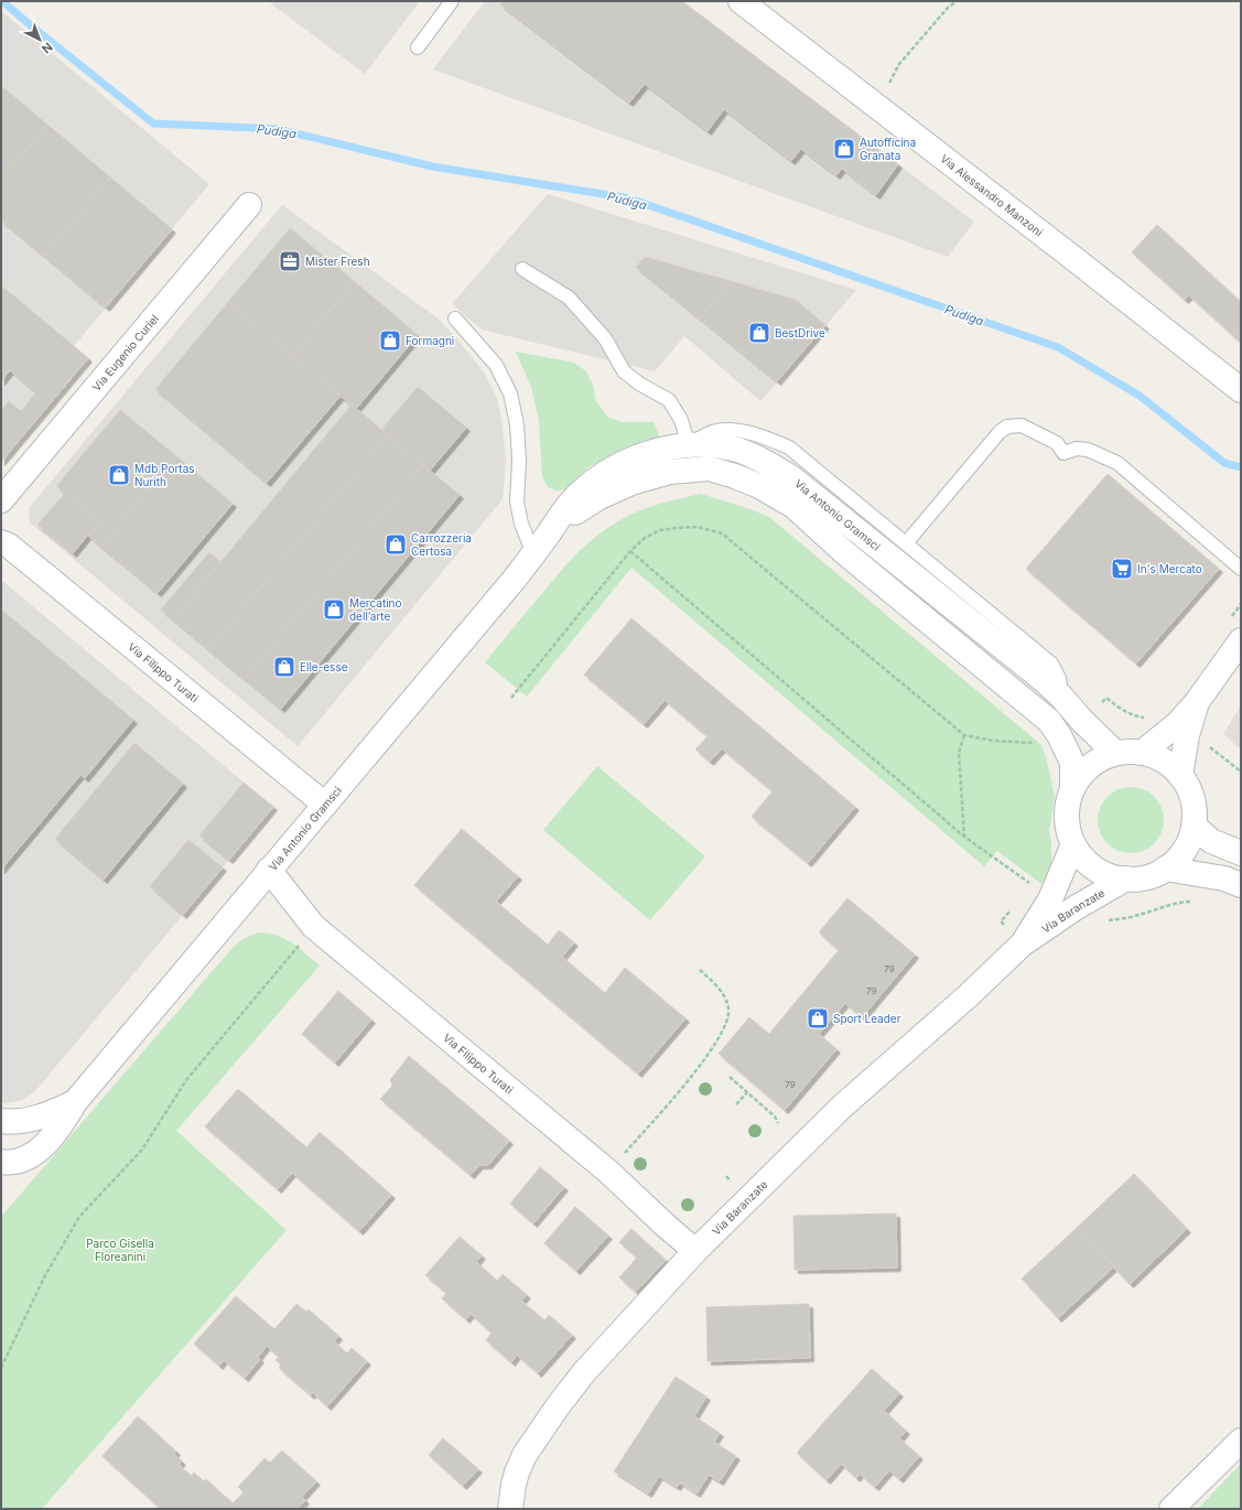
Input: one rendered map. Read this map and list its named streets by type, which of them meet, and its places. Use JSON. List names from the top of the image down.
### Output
{
  "streets": {
    "street": [
      "Via Alessandro Manzoni",
      "Via Eugenio Curiel",
      "Via Antonio Gramsci",
      "Via Filippo Turati",
      "Via Baranzate"
    ]
  },
  "crossings": [
    ["Via Antonio Gramsci", "Via Filippo Turati"],
    ["Via Antonio Gramsci", "Via Baranzate"],
    ["Via Filippo Turati", "Via Baranzate"]
  ],
  "water": ["Pudiga"],
  "parks": ["Parco Gisella Floreanini"],
  "places": {
    "shop": [
      "Autofficina Granata",
      "BestDrive",
      "Formagni",
      "Mdb Portas Nurith",
      "Carrozzeria Certosa",
      "Mercatino dell’arte",
      "Elle-esse",
      "Sport Leader"
    ],
    "office": ["Mister Fresh"],
    "supermarket": ["In's Mercato"]
  },
  "house_numbers": ["79", "79", "79"],
  "north": "bottom right"
}
